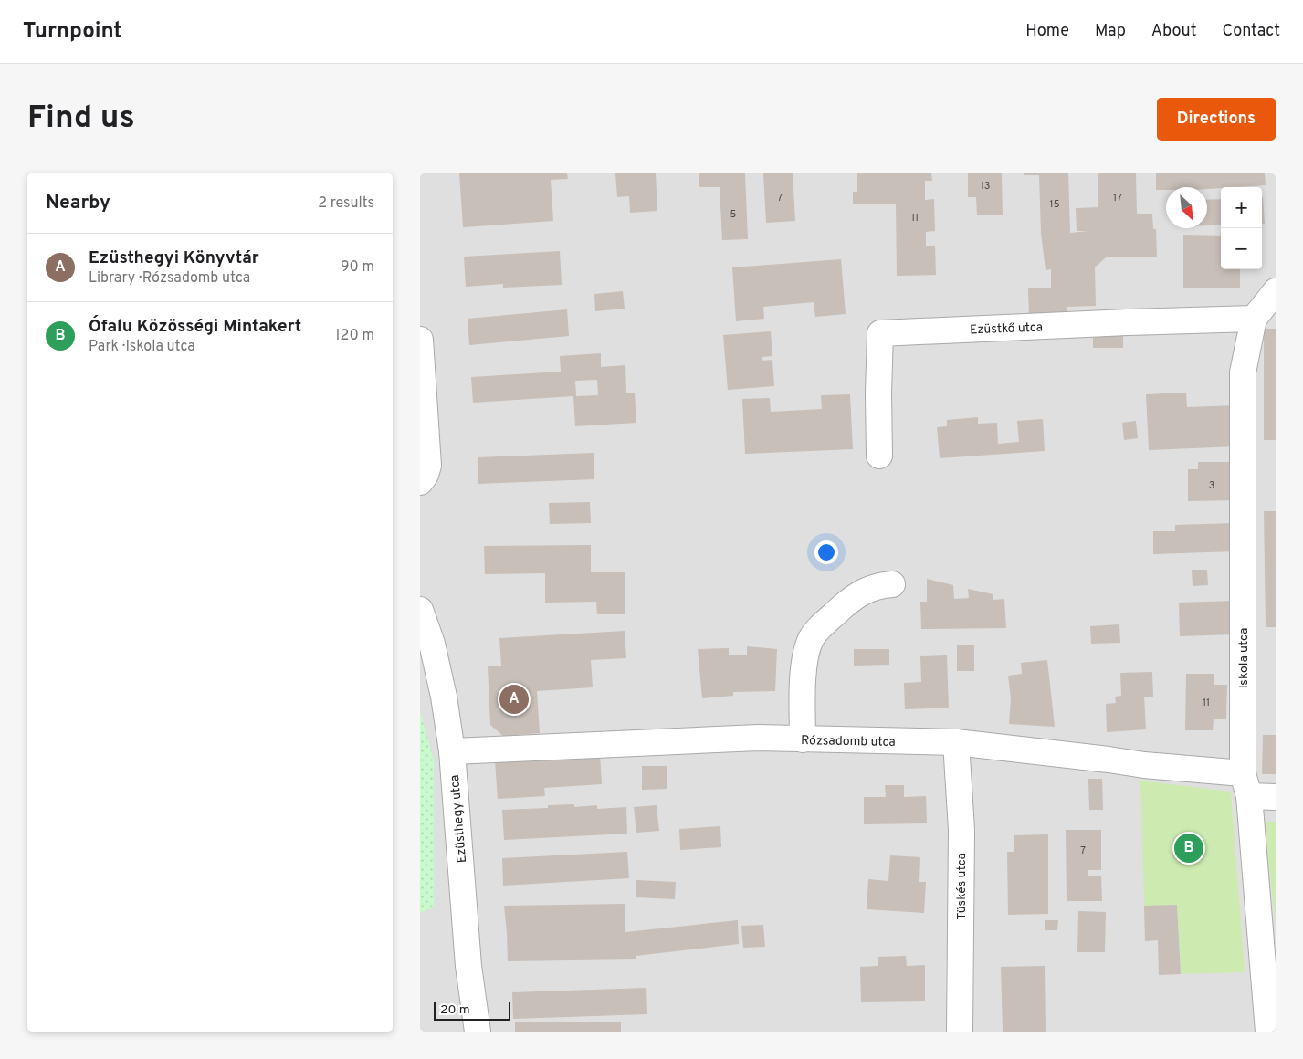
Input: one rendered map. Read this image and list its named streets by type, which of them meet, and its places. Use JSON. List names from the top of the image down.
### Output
{
  "streets": {
    "street": [
      "Ezüstkő utca",
      "Iskola utca",
      "Rózsadomb utca",
      "Ezüsthegy utca",
      "Tüskés utca"
    ]
  },
  "crossings": [
    ["Ezüstkő utca", "Iskola utca"],
    ["Iskola utca", "Rózsadomb utca"],
    ["Rózsadomb utca", "Ezüsthegy utca"],
    ["Rózsadomb utca", "Tüskés utca"]
  ],
  "house_numbers": [
    "13",
    "7",
    "17",
    "15",
    "5",
    "11",
    "3",
    "11",
    "7"
  ],
  "scale_bar": "20 m",
  "north": "bottom right",
  "page": {
    "header": "Turnpoint",
    "nav": [
      "Home",
      "Map",
      "About",
      "Contact"
    ],
    "buttons": "Directions",
    "title": "Find us",
    "heading": ["Nearby", "2 results"],
    "map_buttons": ["+", "−"],
    "list": [
      {
        "mark": "A",
        "name": "Ezüsthegyi Könyvtár",
        "note": "Library · Rózsadomb utca",
        "value": "90 m"
      },
      {
        "mark": "B",
        "name": "Ófalu Közösségi Mintakert",
        "note": "Park · Iskola utca",
        "value": "120 m"
      }
    ],
    "pins": ["A", "B"],
    "scale": "20 m"
  }
}
